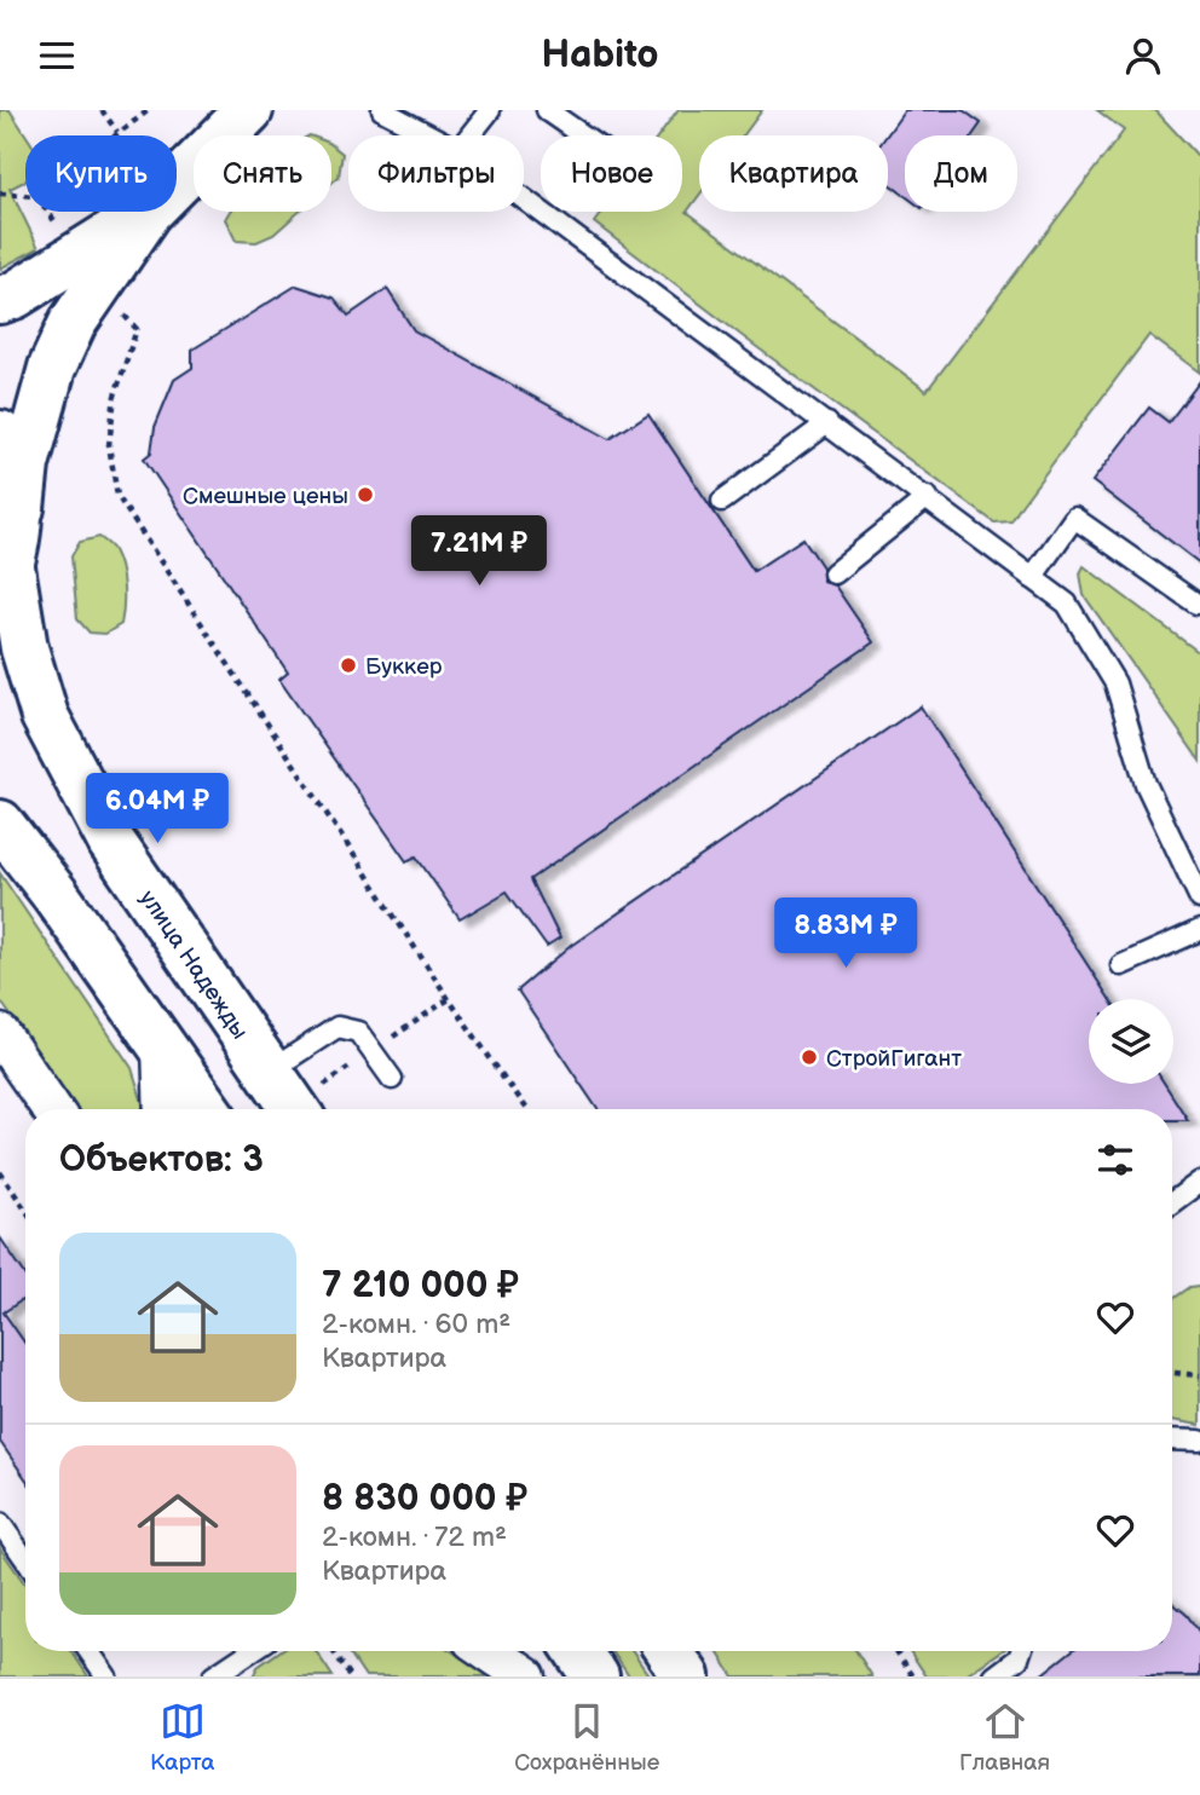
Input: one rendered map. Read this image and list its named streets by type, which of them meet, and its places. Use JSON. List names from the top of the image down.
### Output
{
  "streets": {
    "main road": ["улица Надежды"]
  },
  "places": ["Смешные цены", "Буккер", "СтройГигант"],
  "page": {
    "header": "Habito",
    "chip": [
      "Купить",
      "Снять",
      "Фильтры",
      "Новое",
      "Квартира",
      "Дом"
    ],
    "price": ["7.21M ₽", "6.04M ₽", "8.83M ₽"],
    "heading": "Объектов: 3",
    "list": [
      {
        "name": "7 210 000 ₽",
        "note": "2-комн. · 60 m² · Квартира"
      },
      {
        "name": "8 830 000 ₽",
        "note": "2-комн. · 72 m² · Квартира"
      }
    ],
    "tabs": ["Карта", "Сохранённые", "Главная"]
  }
}
